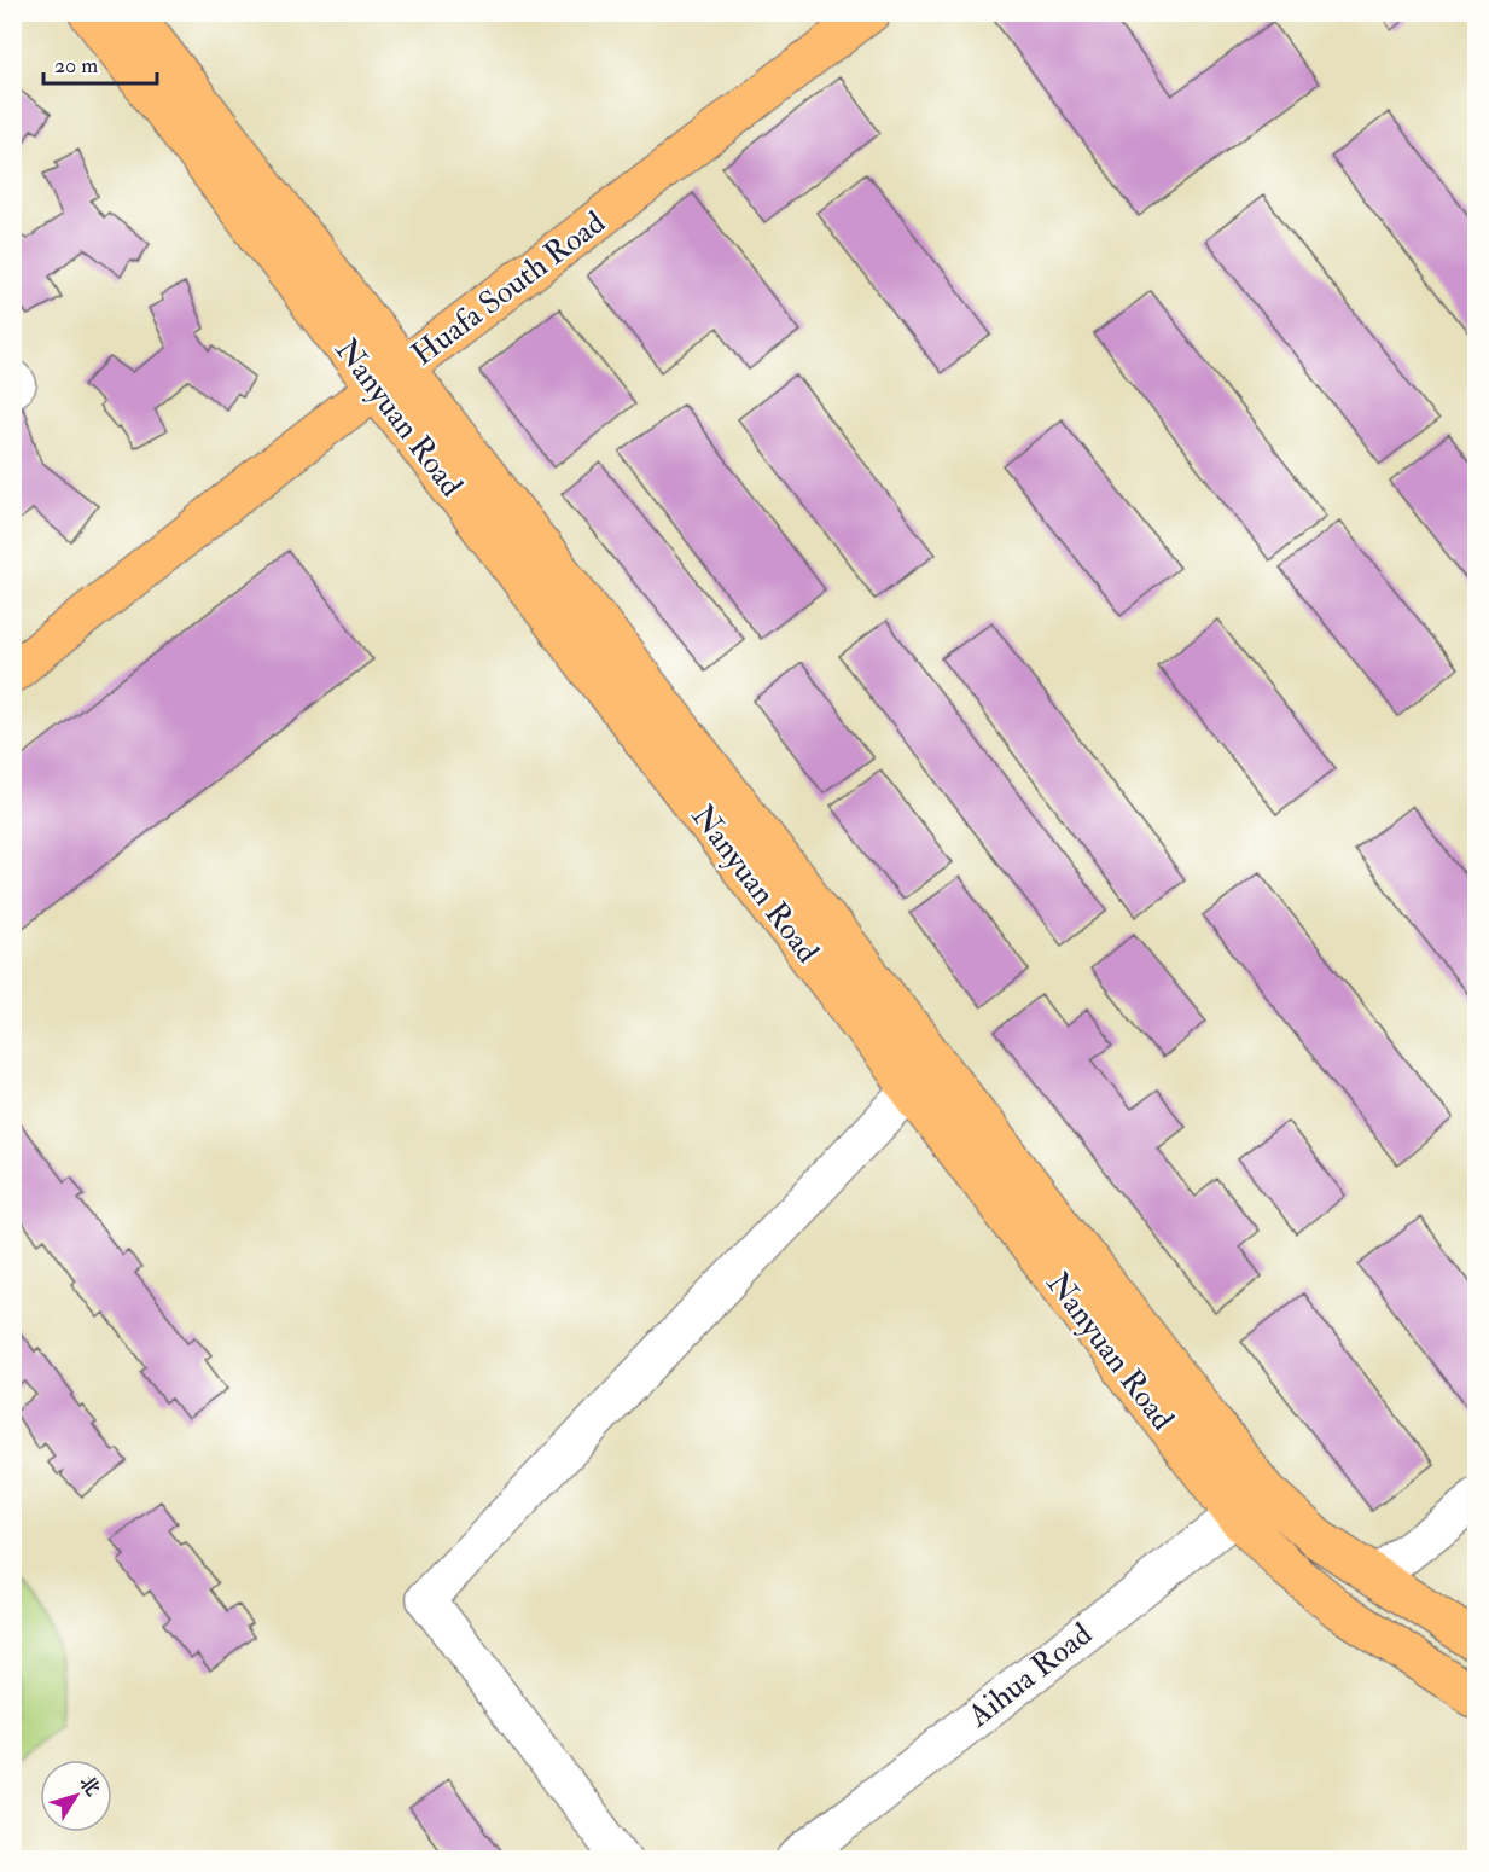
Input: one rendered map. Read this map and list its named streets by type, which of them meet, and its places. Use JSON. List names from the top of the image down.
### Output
{
  "streets": {
    "main road": ["Huafa South Road", "Nanyuan Road"],
    "street": ["Aihua Road"]
  },
  "crossings": [
    ["Huafa South Road", "Nanyuan Road"],
    ["Nanyuan Road", "Aihua Road"]
  ],
  "scale_bar": "20 m",
  "north": "top right"
}
